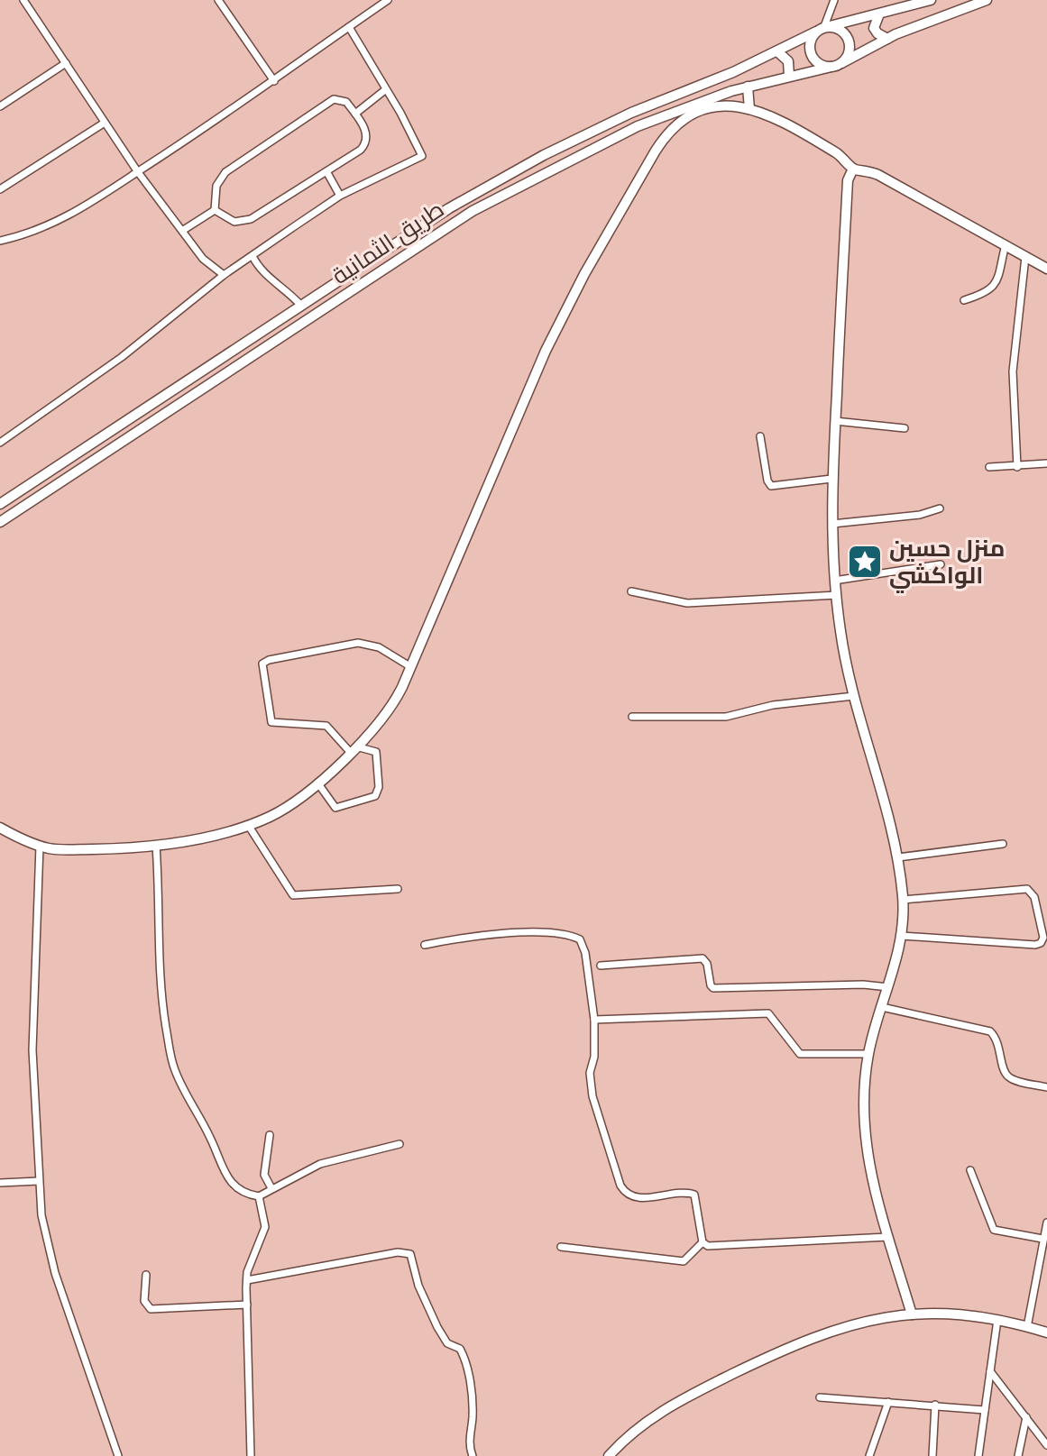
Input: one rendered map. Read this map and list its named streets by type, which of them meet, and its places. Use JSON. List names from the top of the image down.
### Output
{
  "streets": {
    "street": ["طريق الثمانية"]
  },
  "places": {
    "place": ["منزل حسين الواكشي"]
  }
}
